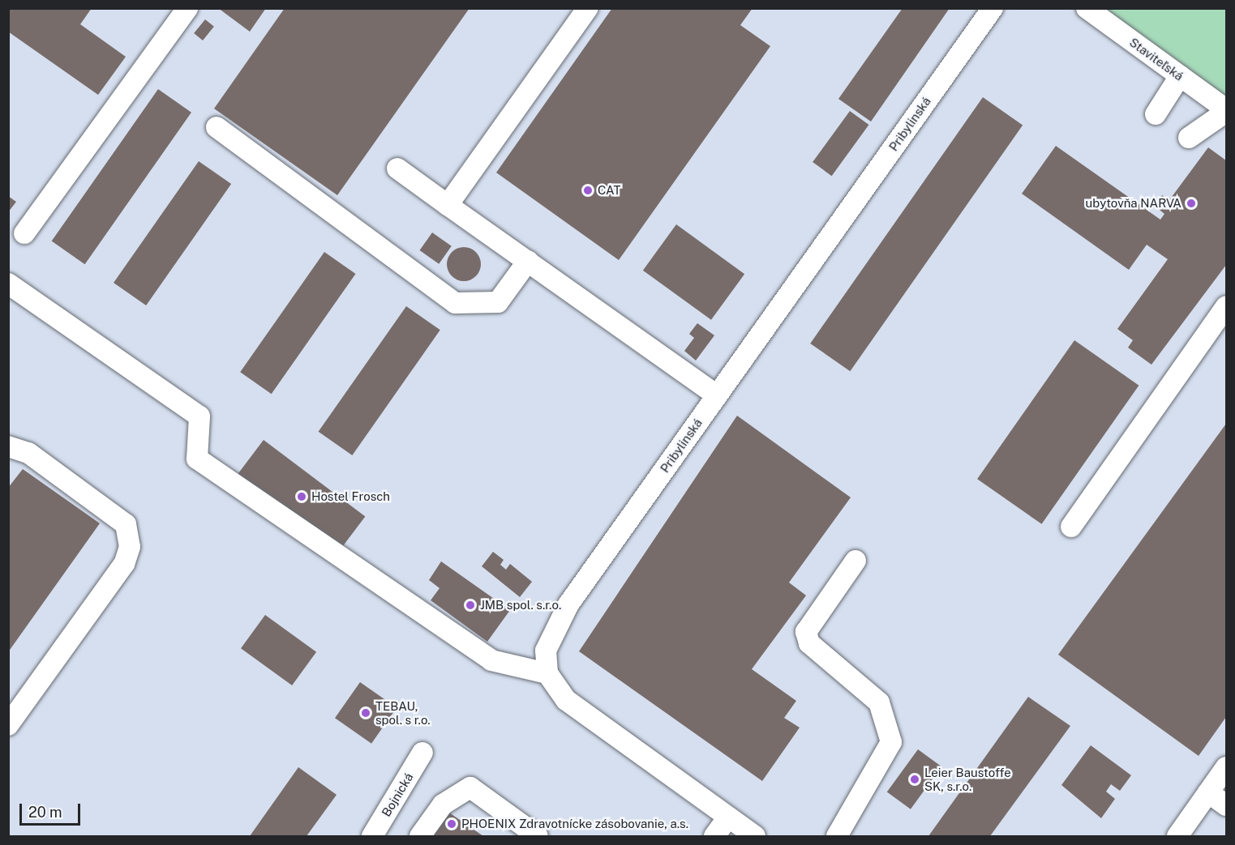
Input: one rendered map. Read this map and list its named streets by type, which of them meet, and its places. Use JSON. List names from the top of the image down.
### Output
{
  "streets": {
    "street": ["Staviteľská", "Pribylinská", "Bojnická"]
  },
  "places": [
    "CAT",
    "ubytovňa NARVA",
    "Hostel Frosch",
    "JMB spol. s.r.o.",
    "TEBAU, spol. s r.o.",
    "Leier Baustoffe SK, s.r.o.",
    "PHOENIX Zdravotnícke zásobovanie, a.s."
  ],
  "scale_bar": "20 m"
}
